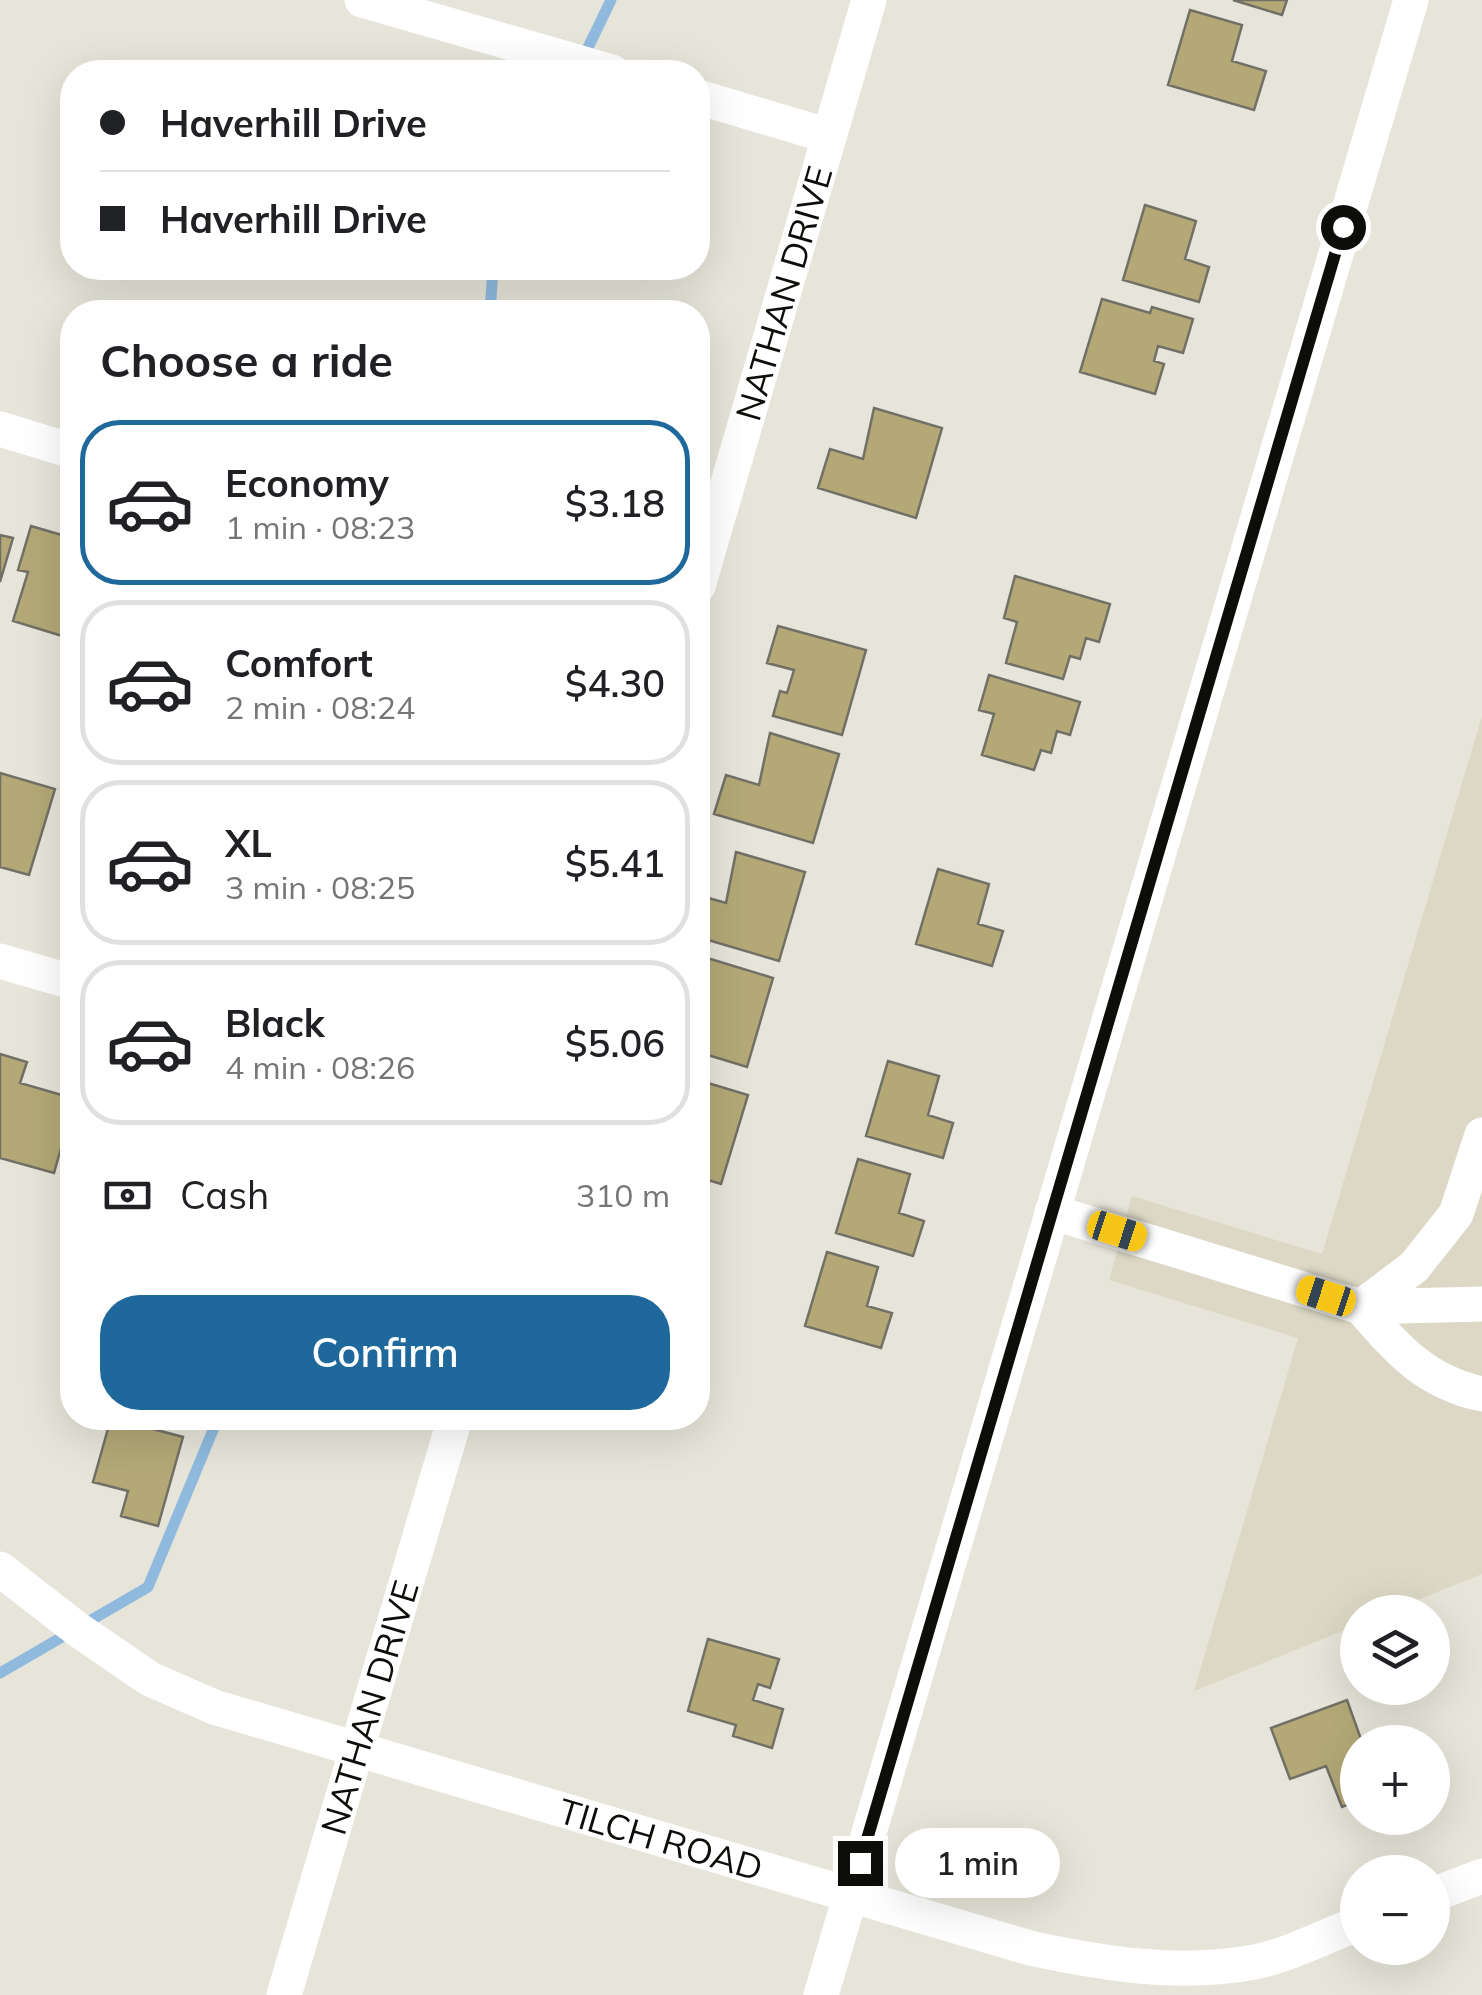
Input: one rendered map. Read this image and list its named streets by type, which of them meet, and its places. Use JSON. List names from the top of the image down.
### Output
{
  "streets": {
    "street": ["NATHAN DRIVE", "TILCH ROAD"]
  },
  "crossings": [
    ["NATHAN DRIVE", "TILCH ROAD"]
  ],
  "page": {
    "banner": ["Haverhill Drive", "Haverhill Drive"],
    "heading": "Choose a ride",
    "list": [
      {
        "name": "Economy",
        "note": "1 min · 08:23",
        "value": "$3.18"
      },
      {
        "name": "Comfort",
        "note": "2 min · 08:24",
        "value": "$4.30"
      },
      {
        "name": "XL",
        "note": "3 min · 08:25",
        "value": "$5.41"
      },
      {
        "name": "Black",
        "note": "4 min · 08:26",
        "value": "$5.06"
      }
    ],
    "pay": ["Cash", "310 m"],
    "buttons": "Confirm",
    "map_buttons": ["+", "−"],
    "bubble": "1 min"
  }
}
